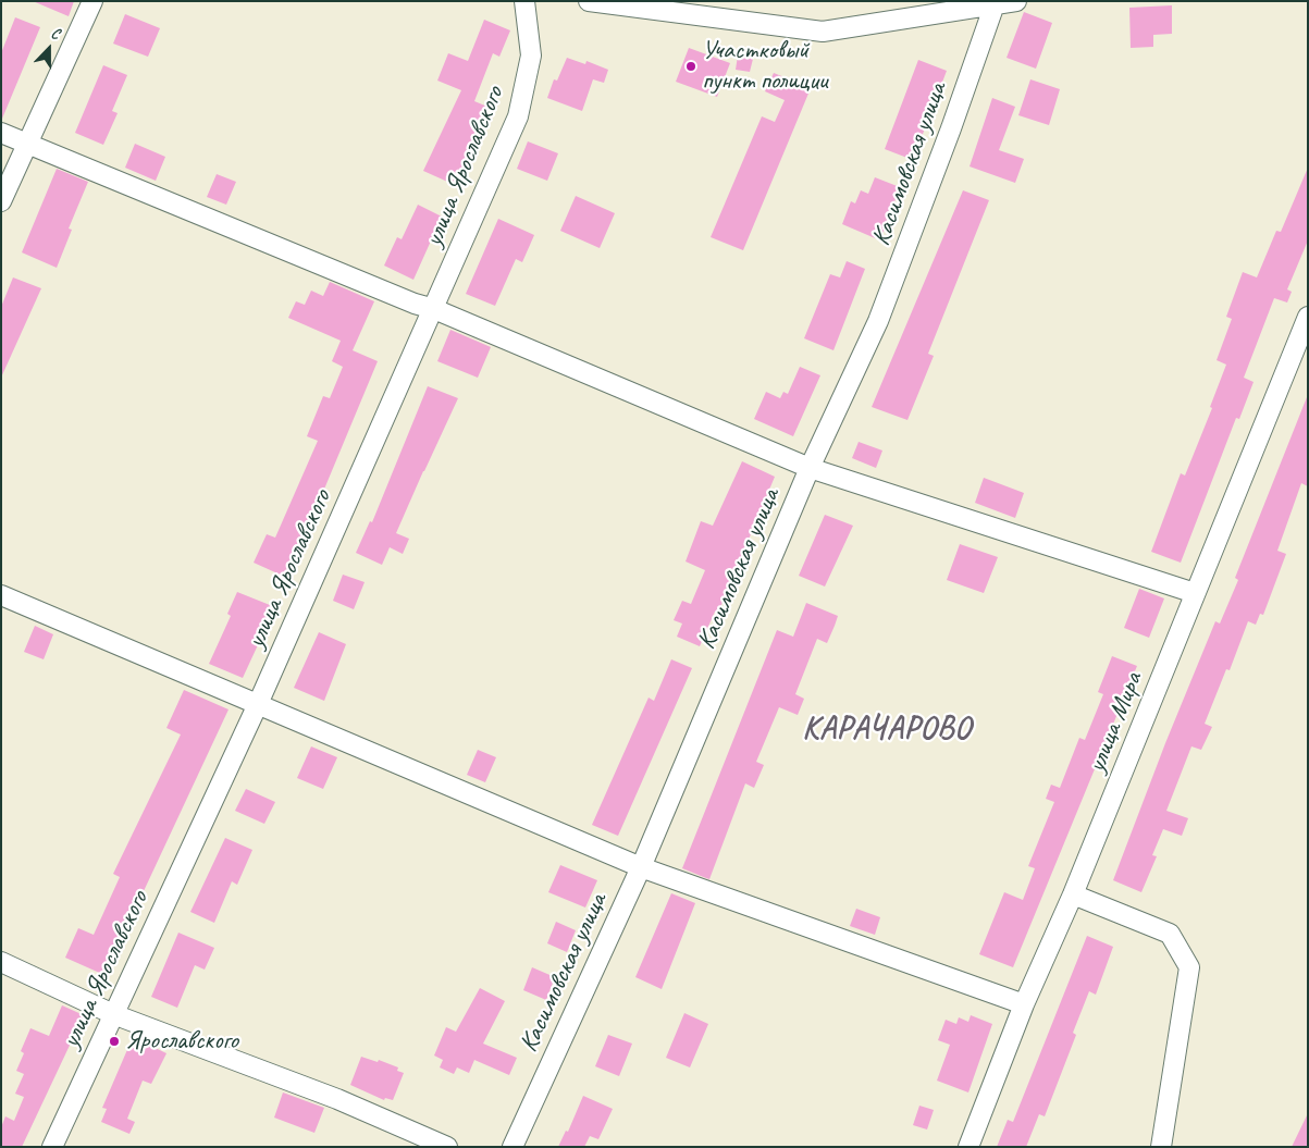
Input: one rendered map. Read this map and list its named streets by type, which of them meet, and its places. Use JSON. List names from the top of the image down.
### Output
{
  "streets": {
    "street": ["Касимовская улица", "улица Ярославского", "улица Мира"]
  },
  "districts": ["КАРАЧАРОВО"],
  "places": ["Участковый пункт полиции", "Ярославского"],
  "north": "top"
}
